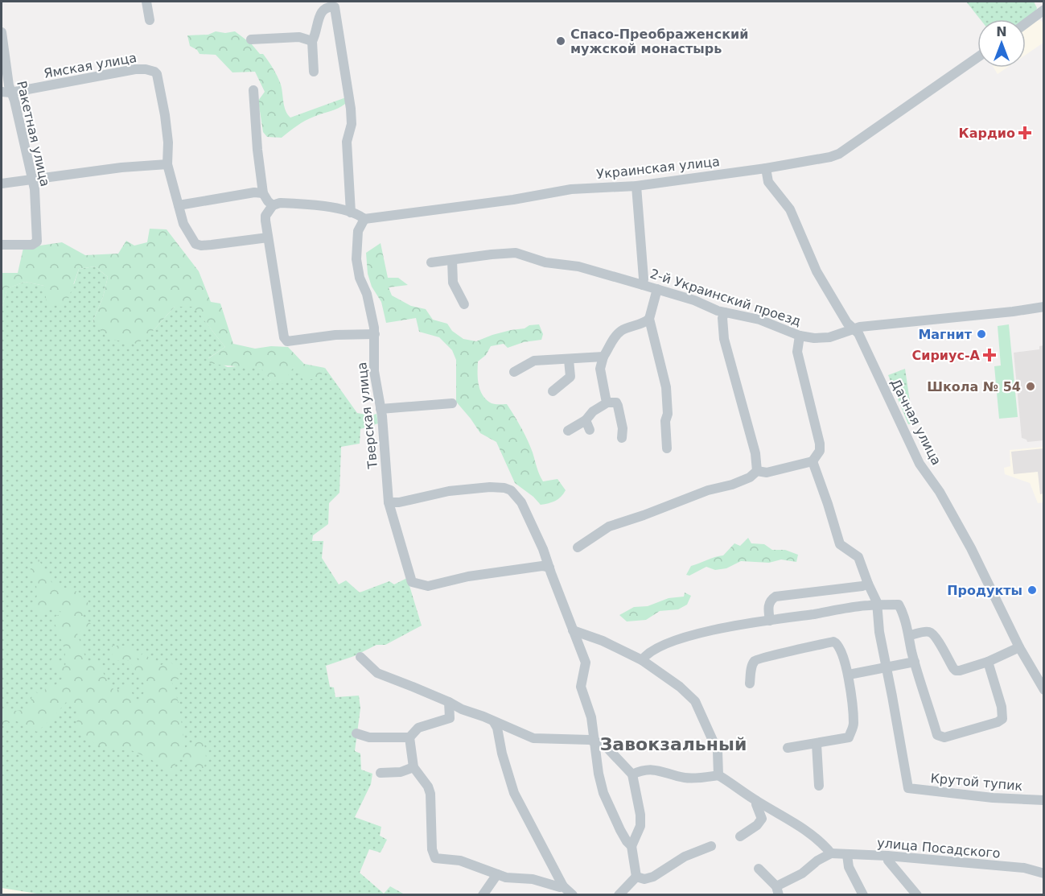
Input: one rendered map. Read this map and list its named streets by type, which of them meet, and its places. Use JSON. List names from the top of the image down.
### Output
{
  "streets": {
    "street": [
      "Ямская улица",
      "Ракетная улица",
      "Украинская улица",
      "2-й Украинский проезд",
      "Тверская улица",
      "Дачная улица",
      "Крутой тупик",
      "улица Посадского"
    ]
  },
  "crossings": [
    ["Ямская улица", "Ракетная улица"],
    ["Украинская улица", "Тверская улица"],
    ["Украинская улица", "Дачная улица"],
    ["2-й Украинский проезд", "Дачная улица"]
  ],
  "districts": ["Завокзальный"],
  "places": {
    "other": [
      "Спасо-Преображенский мужской монастырь",
      "Магнит",
      "Школа № 54",
      "Продукты"
    ],
    "health": ["Кардио", "Сириус-А"]
  },
  "north": "top"
}
